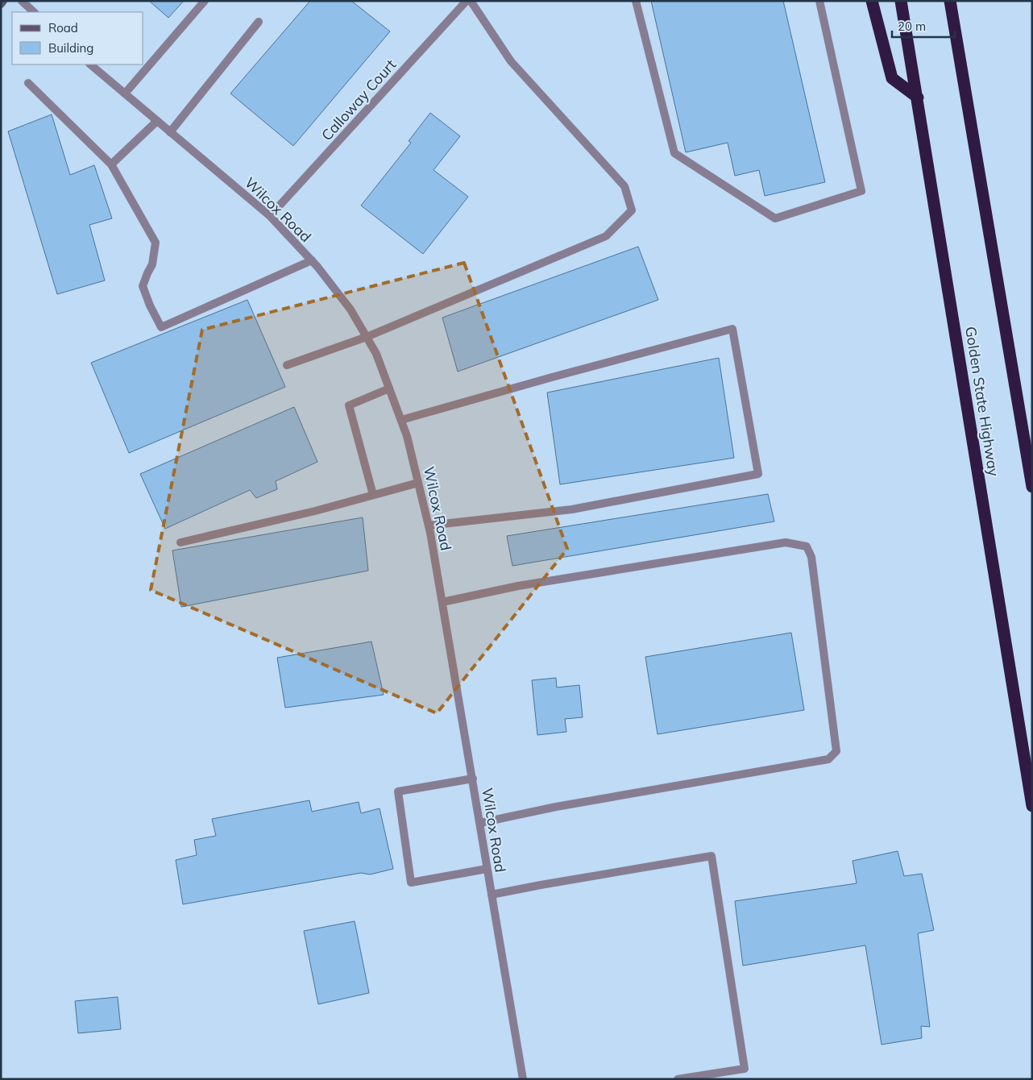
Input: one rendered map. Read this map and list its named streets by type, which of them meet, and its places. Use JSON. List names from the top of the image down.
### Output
{
  "streets": {
    "highway": ["Golden State Highway"],
    "street": ["Calloway Court", "Wilcox Road"]
  },
  "crossings": [
    ["Calloway Court", "Wilcox Road"]
  ],
  "legend": ["Road", "Building"],
  "scale_bar": "20 m"
}
